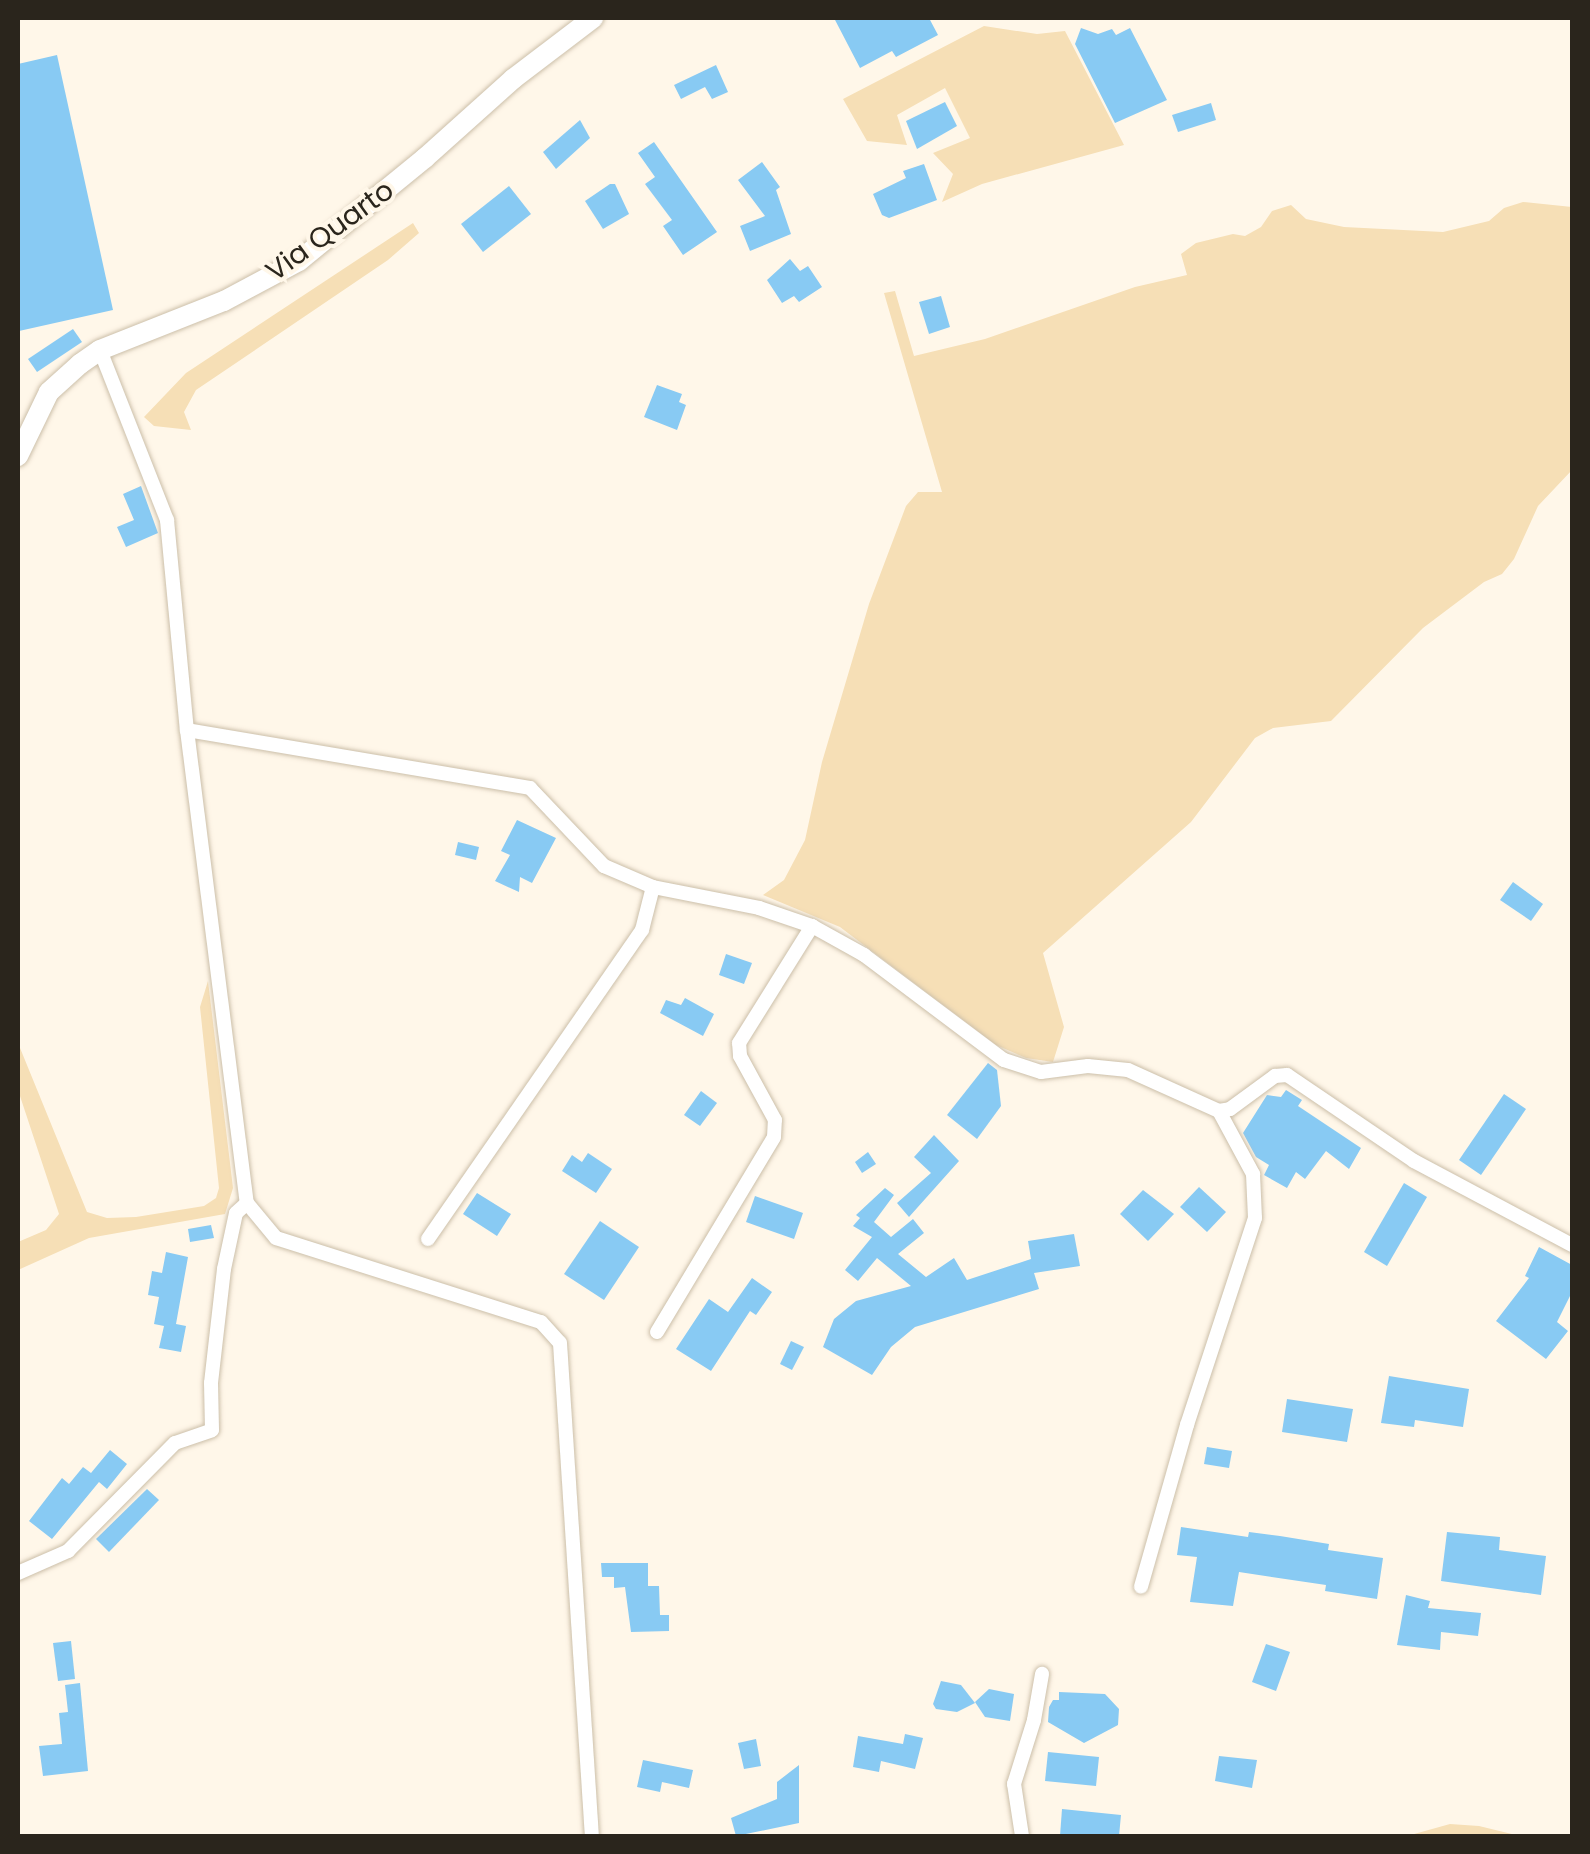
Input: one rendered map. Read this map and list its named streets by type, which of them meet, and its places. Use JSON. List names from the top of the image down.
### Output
{
  "streets": {
    "street": ["Via Quarto"]
  }
}
